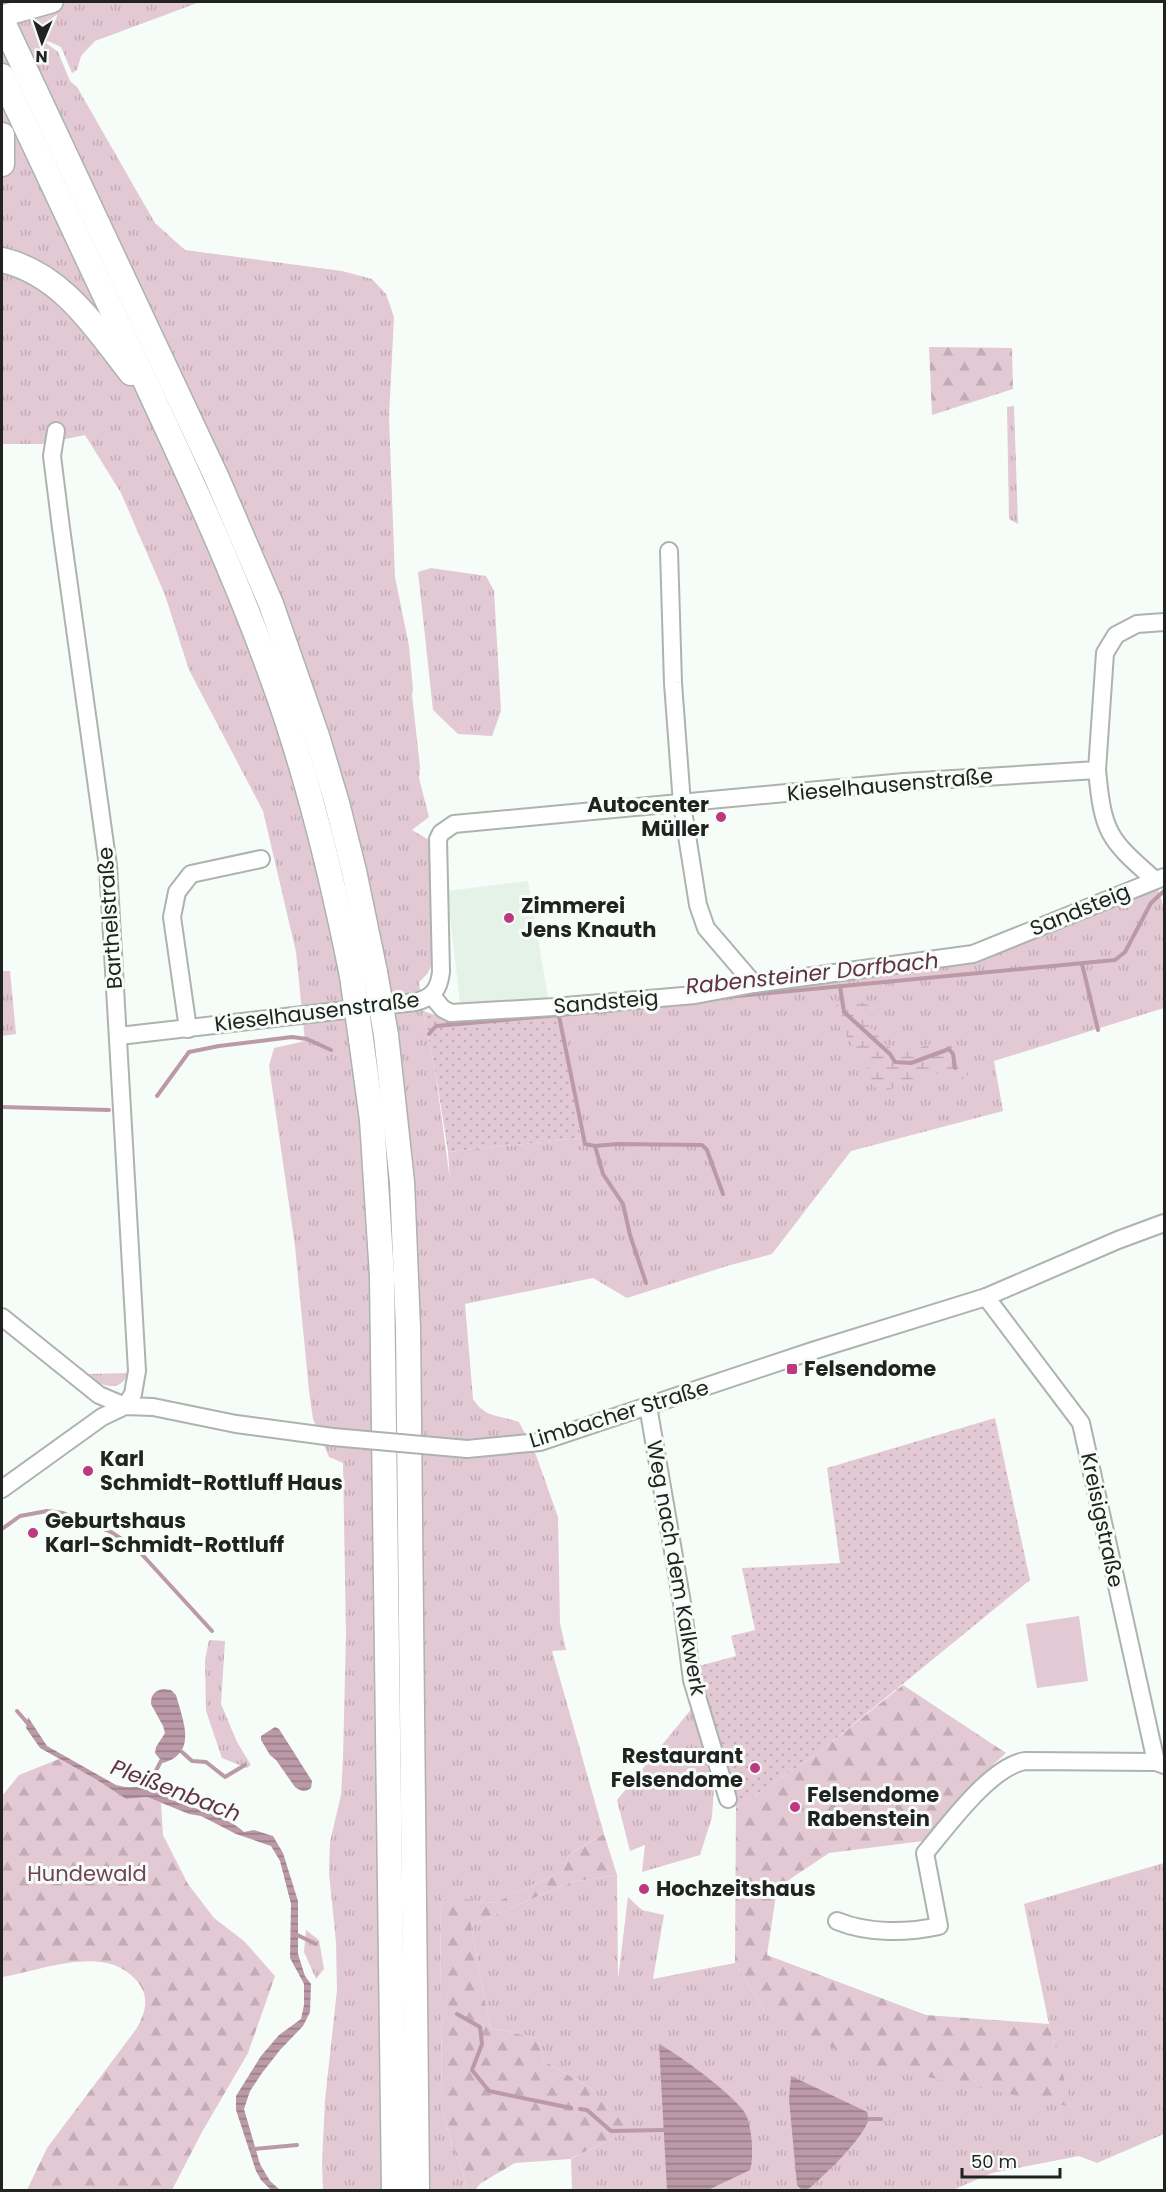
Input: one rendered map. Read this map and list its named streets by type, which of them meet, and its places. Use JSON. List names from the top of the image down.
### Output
{
  "streets": {
    "street": [
      "Kieselhausenstraße",
      "Sandsteig",
      "Barthelstraße",
      "Limbacher Straße",
      "Kreisigstraße",
      "Weg nach dem Kalkwerk"
    ]
  },
  "crossings": [
    ["Kieselhausenstraße", "Sandsteig"],
    ["Kieselhausenstraße", "Barthelstraße"],
    ["Barthelstraße", "Limbacher Straße"],
    ["Limbacher Straße", "Kreisigstraße"],
    ["Limbacher Straße", "Weg nach dem Kalkwerk"]
  ],
  "water": ["Rabensteiner Dorfbach", "Pleißenbach"],
  "parks": ["Hundewald"],
  "places": {
    "other": [
      "Autocenter Müller",
      "Zimmerei Jens Knauth",
      "Karl Schmidt-Rottluff Haus",
      "Geburtshaus Karl-Schmidt-Rottluff",
      "Restaurant Felsendome",
      "Felsendome Rabenstein",
      "Hochzeitshaus"
    ],
    "transit": ["Felsendome"]
  },
  "scale_bar": "50 m",
  "north": "bottom"
}
